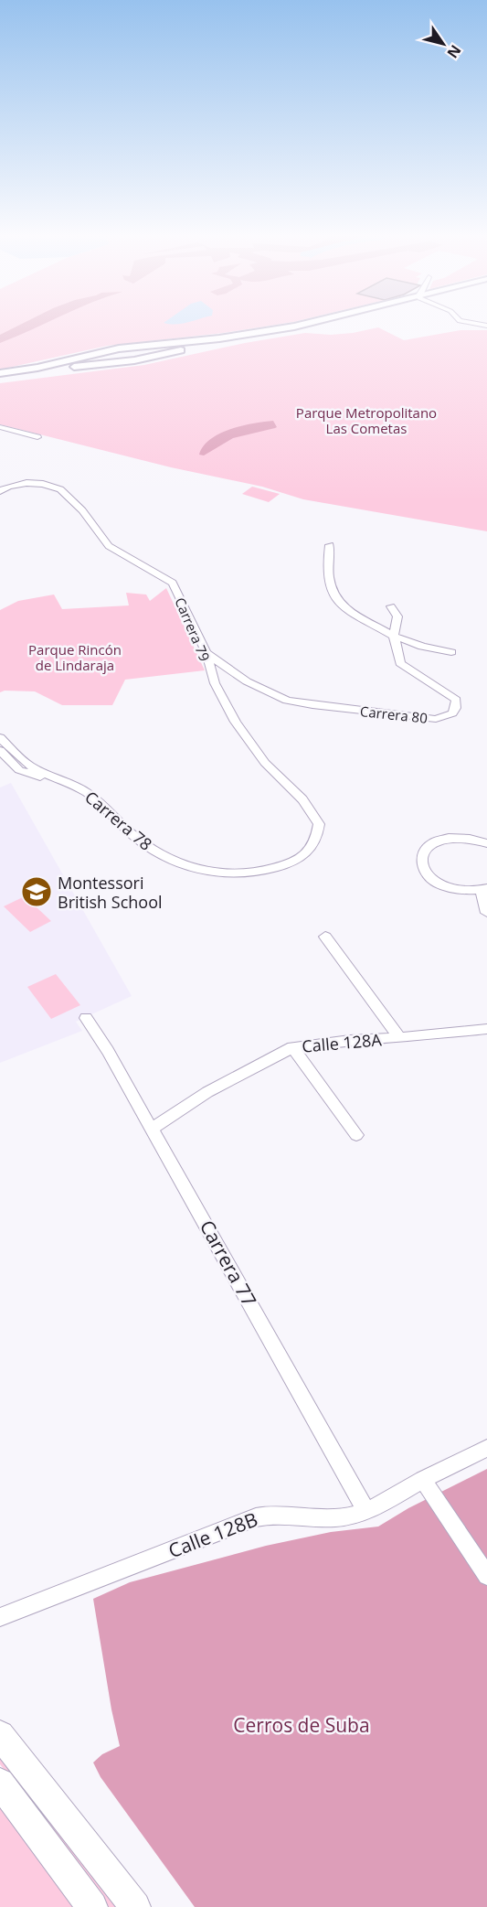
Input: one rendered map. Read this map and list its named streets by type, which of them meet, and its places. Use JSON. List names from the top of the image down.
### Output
{
  "streets": {
    "street": [
      "Carrera 79",
      "Carrera 80",
      "Carrera 78",
      "Calle 128A",
      "Carrera 77",
      "Calle 128B"
    ]
  },
  "crossings": [
    ["Carrera 79", "Carrera 80"],
    ["Carrera 79", "Carrera 78"],
    ["Calle 128A", "Carrera 77"],
    ["Carrera 77", "Calle 128B"]
  ],
  "parks": ["Parque Metropolitano Las Cometas", "Parque Rincón de Lindaraja", "Cerros de Suba"],
  "places": {
    "school or university": ["Montessori British School"]
  },
  "north": "bottom right"
}
